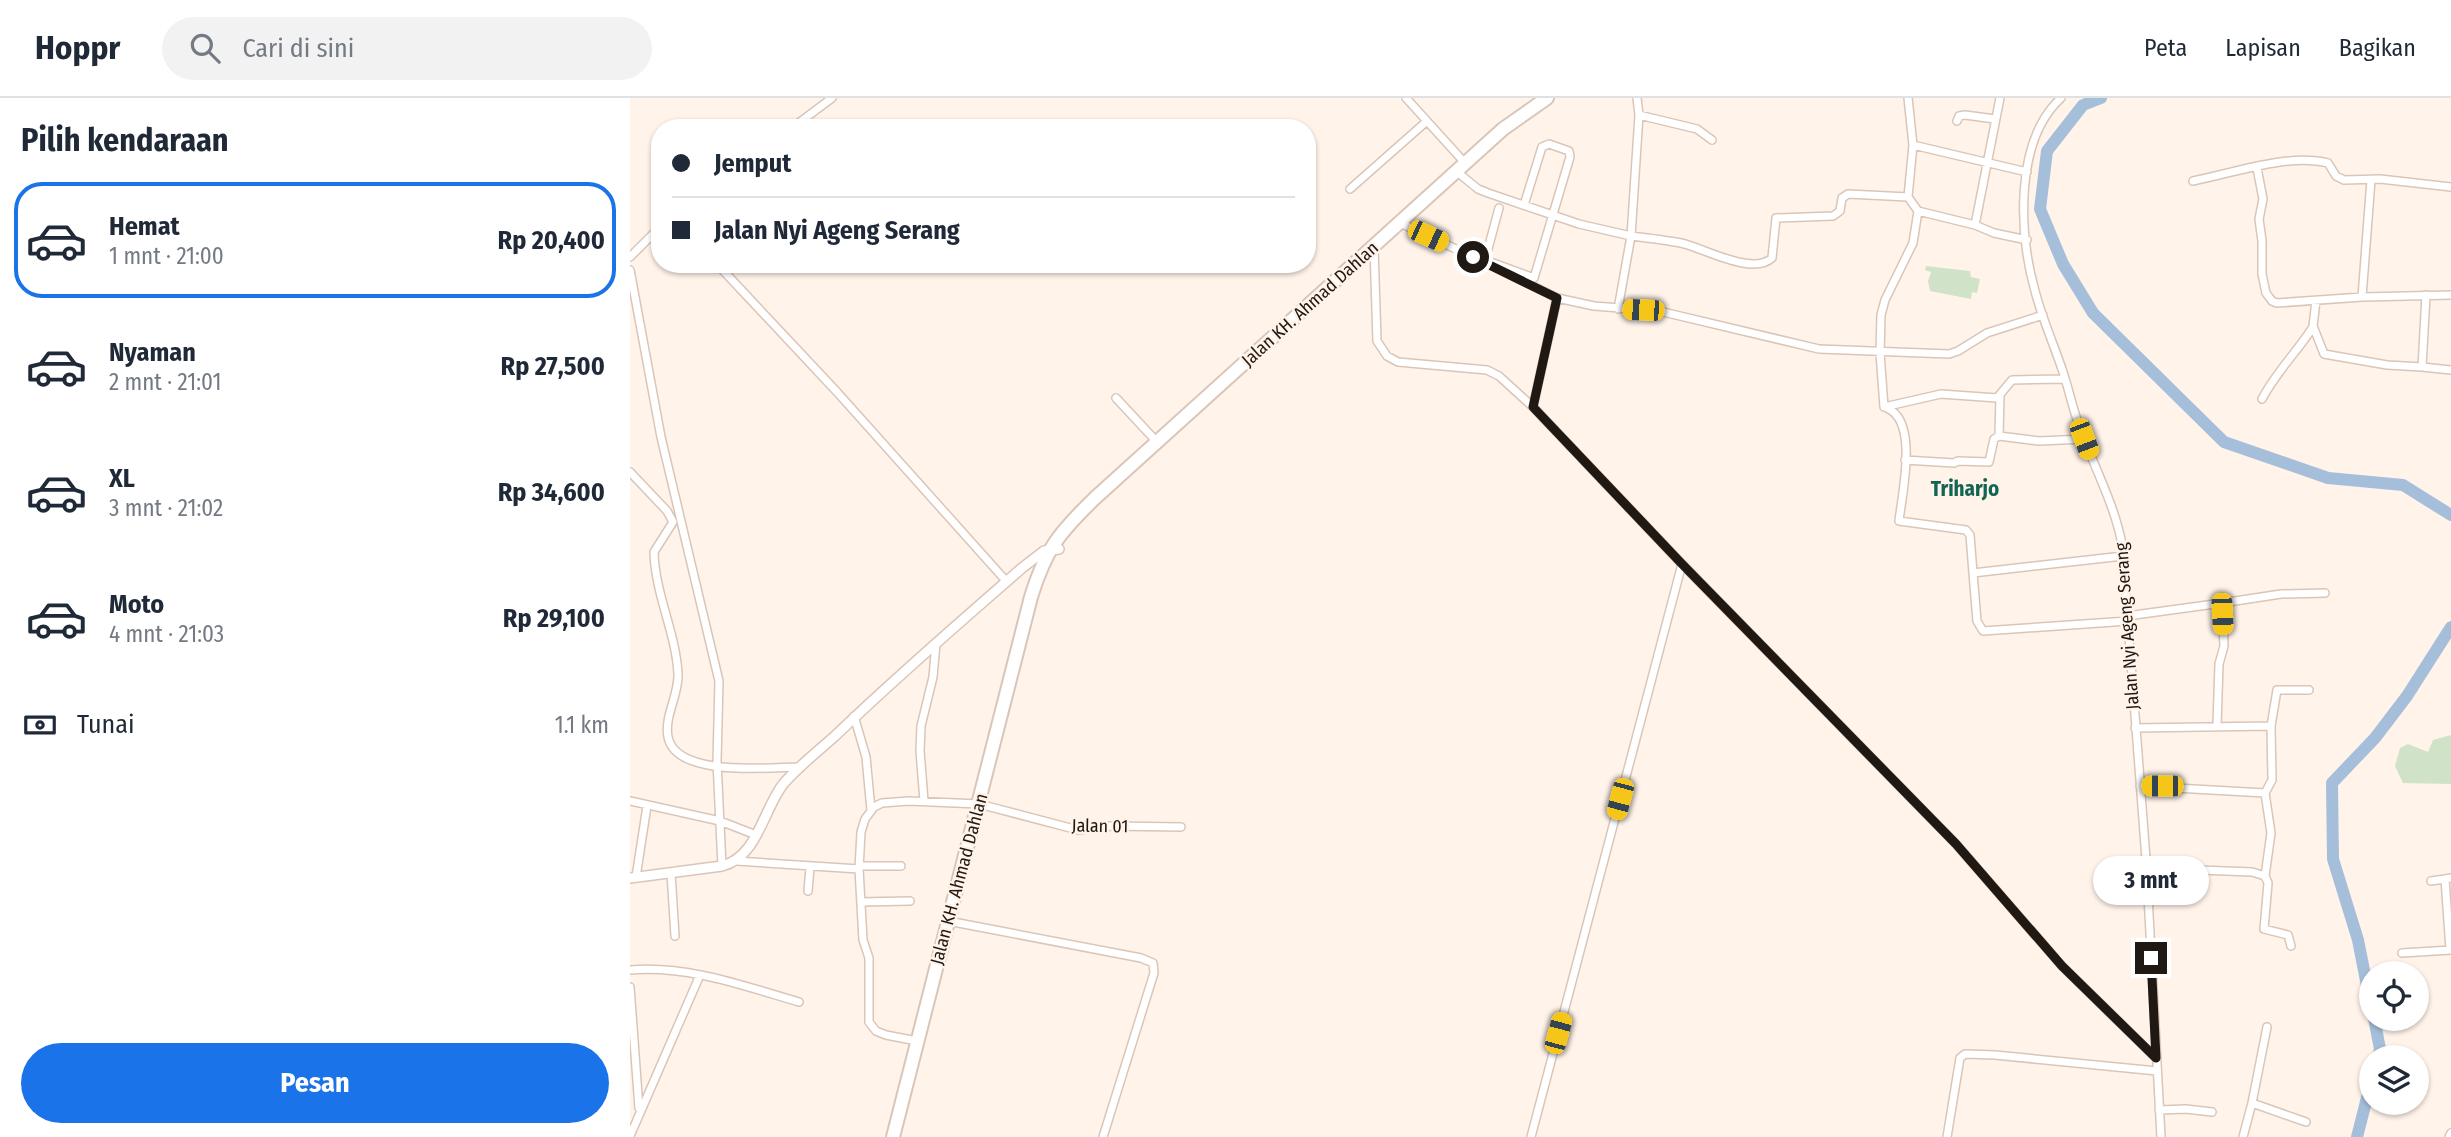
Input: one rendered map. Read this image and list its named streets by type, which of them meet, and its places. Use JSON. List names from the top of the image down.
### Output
{
  "streets": {
    "highway": ["Jalan KH. Ahmad Dahlan"],
    "street": ["Jalan Nyi Ageng Serang", "Jalan 01"]
  },
  "crossings": [
    ["Jalan KH. Ahmad Dahlan", "Jalan 01"]
  ],
  "districts": ["Triharjo"],
  "page": {
    "header": "Hoppr",
    "search": "Cari di sini",
    "nav": ["Peta", "Lapisan", "Bagikan"],
    "heading": "Pilih kendaraan",
    "banner": ["Jemput", "Jalan Nyi Ageng Serang"],
    "list": [
      {
        "name": "Hemat",
        "note": "1 mnt · 21:00",
        "value": "Rp 20,400"
      },
      {
        "name": "Nyaman",
        "note": "2 mnt · 21:01",
        "value": "Rp 27,500"
      },
      {
        "name": "XL",
        "note": "3 mnt · 21:02",
        "value": "Rp 34,600"
      },
      {
        "name": "Moto",
        "note": "4 mnt · 21:03",
        "value": "Rp 29,100"
      }
    ],
    "pay": ["Tunai", "1.1 km"],
    "bubble": "3 mnt",
    "buttons": "Pesan"
  }
}
